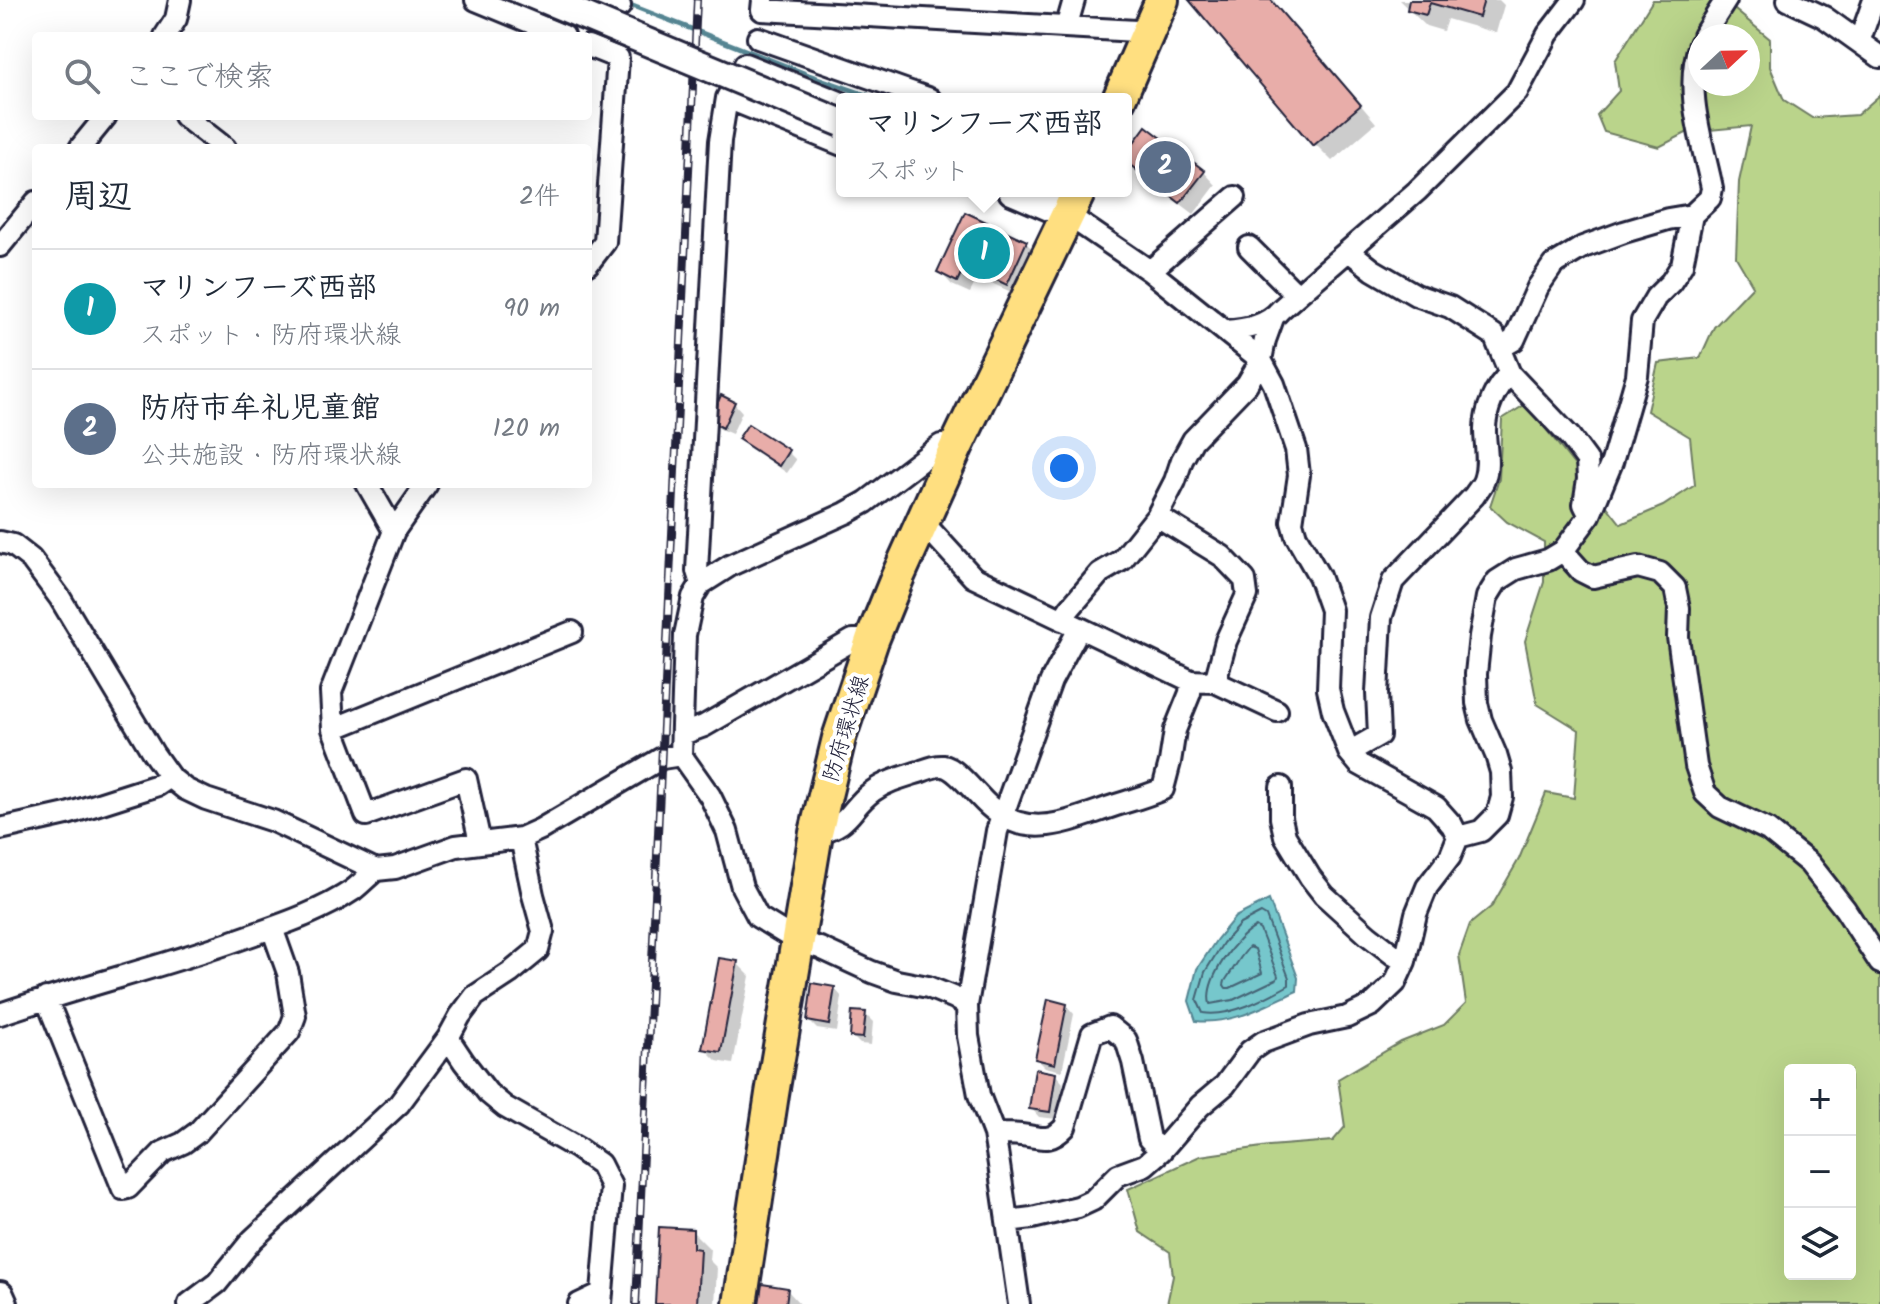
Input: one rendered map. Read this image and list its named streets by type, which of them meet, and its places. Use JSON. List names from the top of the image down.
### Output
{
  "streets": {
    "main road": ["防府環状線"]
  },
  "north": "right",
  "page": {
    "search": "ここで検索",
    "popup": ["マリンフーズ西部", "スポット"],
    "pins": ["2", "1"],
    "heading": ["周辺", "2件"],
    "list": [
      {
        "mark": "1",
        "name": "マリンフーズ西部",
        "note": "スポット · 防府環状線",
        "value": "90 m"
      },
      {
        "mark": "2",
        "name": "防府市牟礼児童館",
        "note": "公共施設 · 防府環状線",
        "value": "120 m"
      }
    ],
    "map_buttons": ["+", "−"]
  }
}
